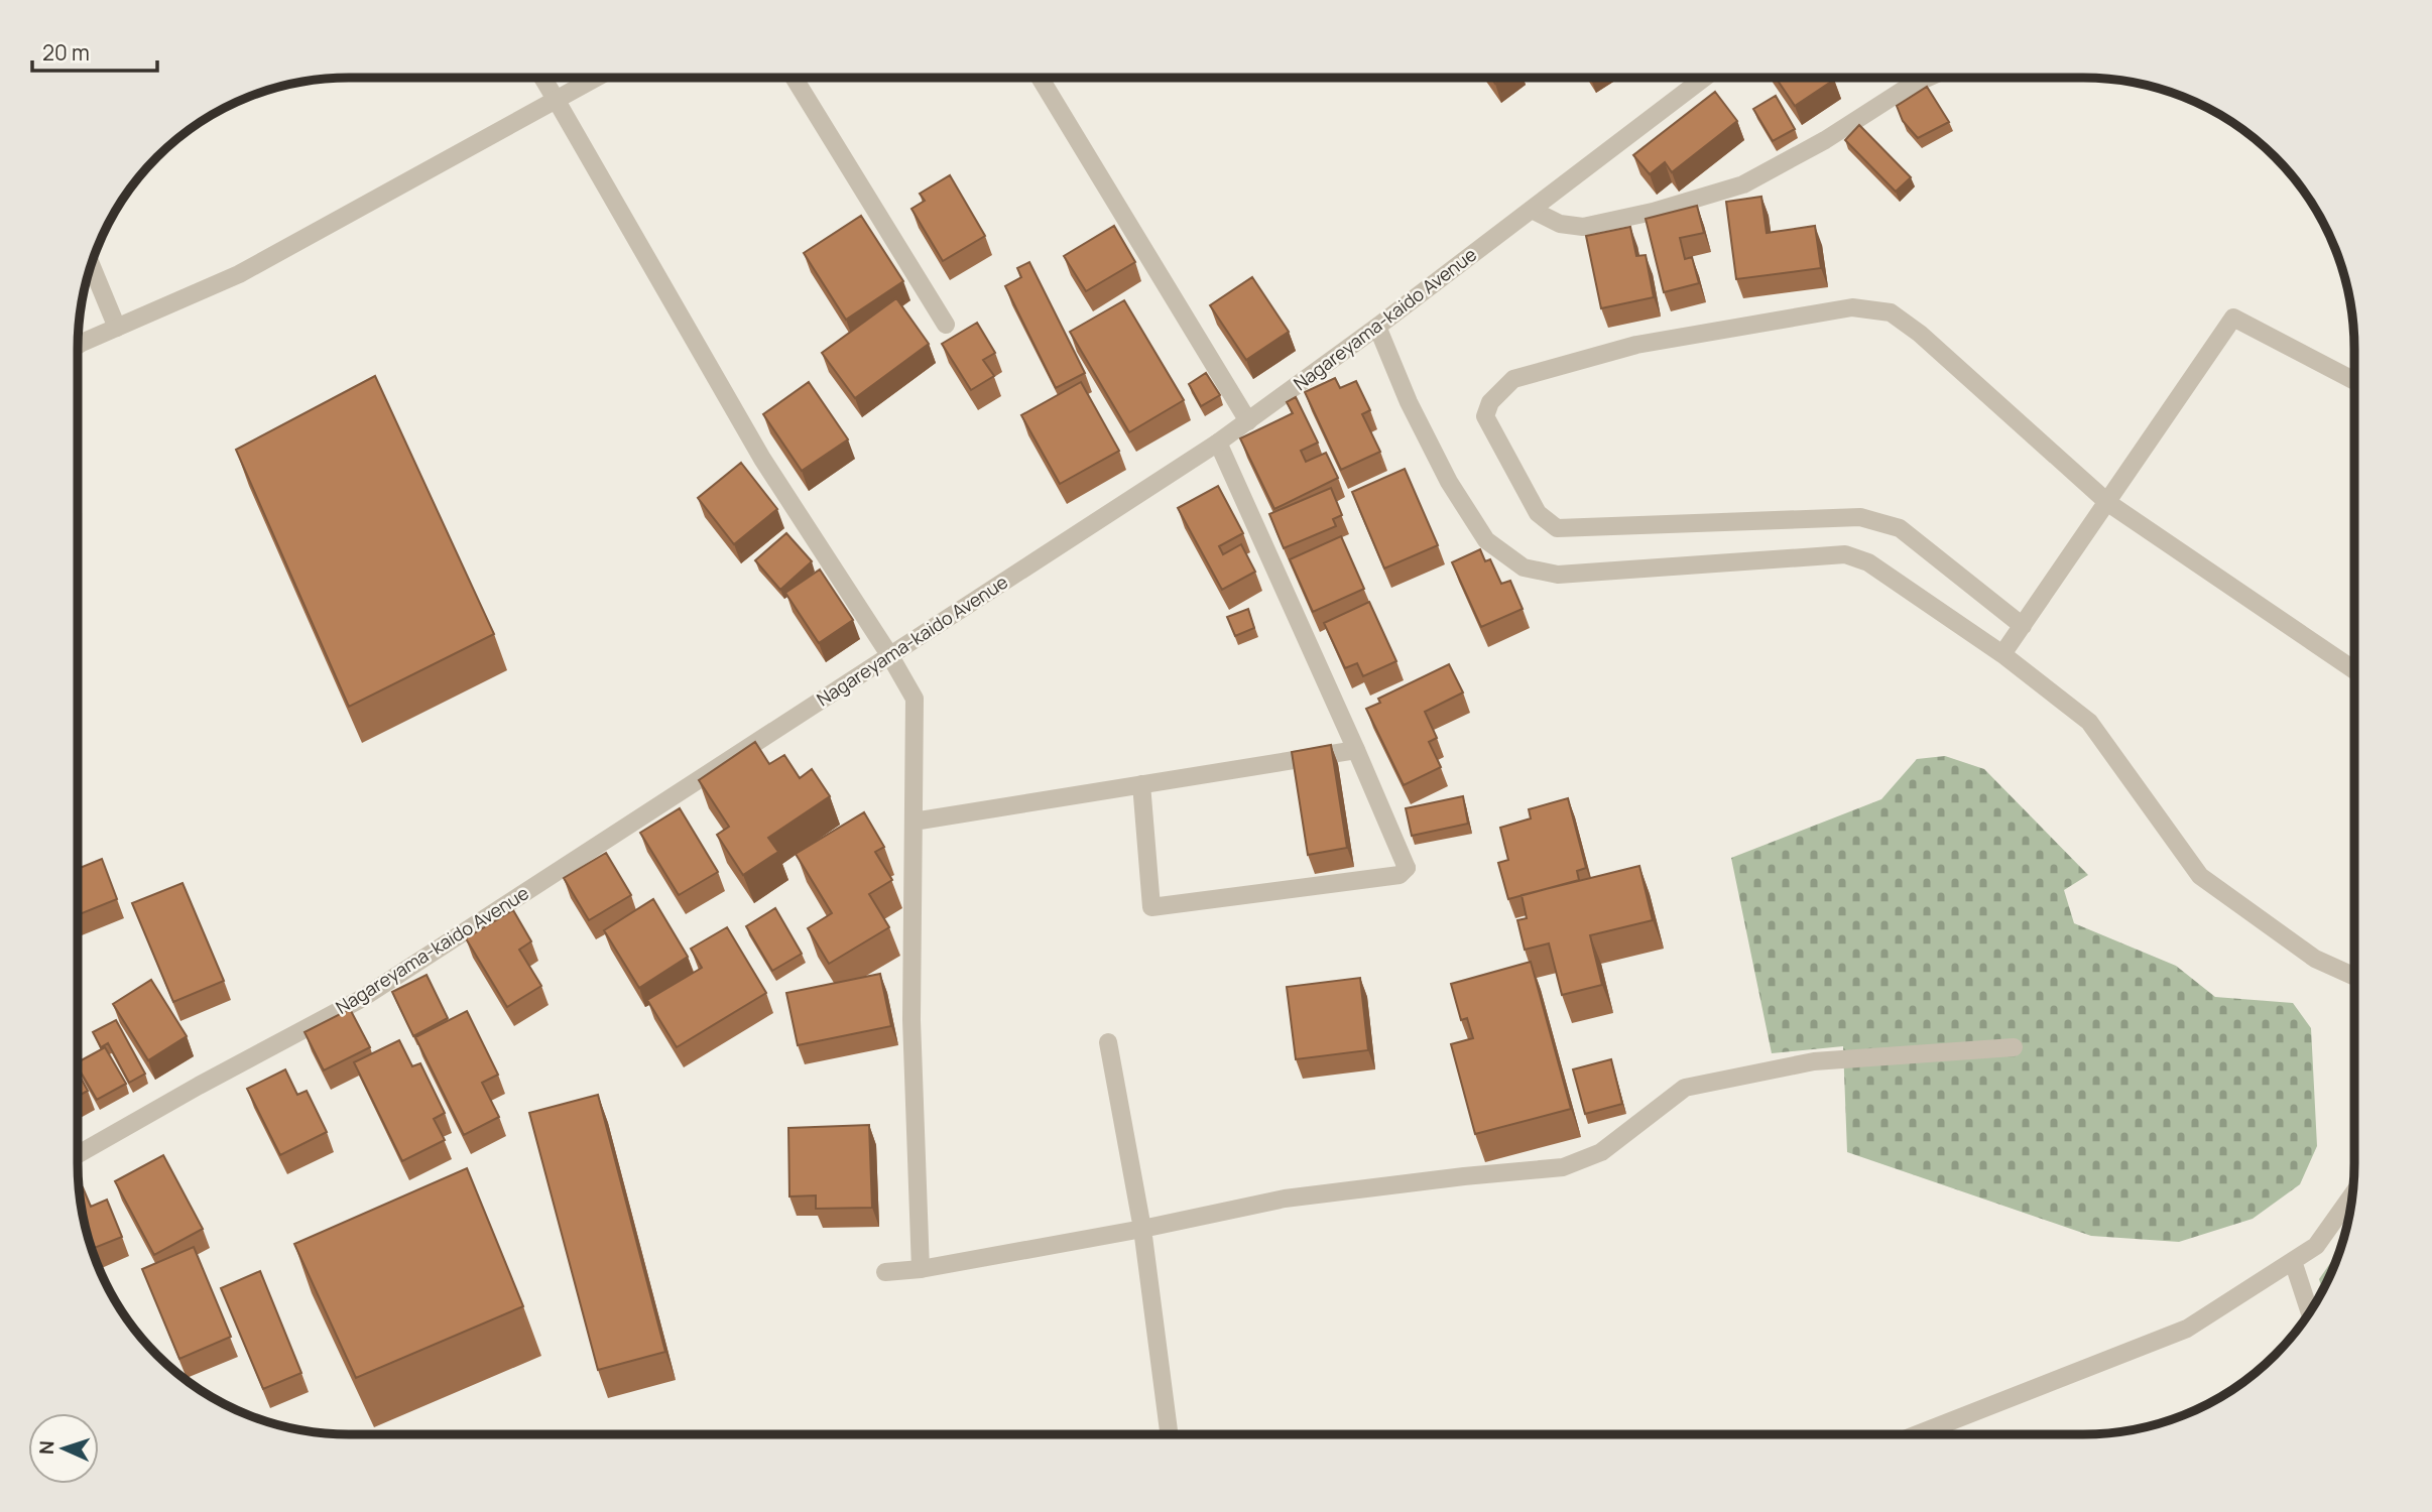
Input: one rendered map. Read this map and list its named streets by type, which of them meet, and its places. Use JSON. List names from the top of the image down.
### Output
{
  "streets": {
    "street": ["Nagareyama-kaido Avenue"]
  },
  "scale_bar": "20 m",
  "north": "left"
}
